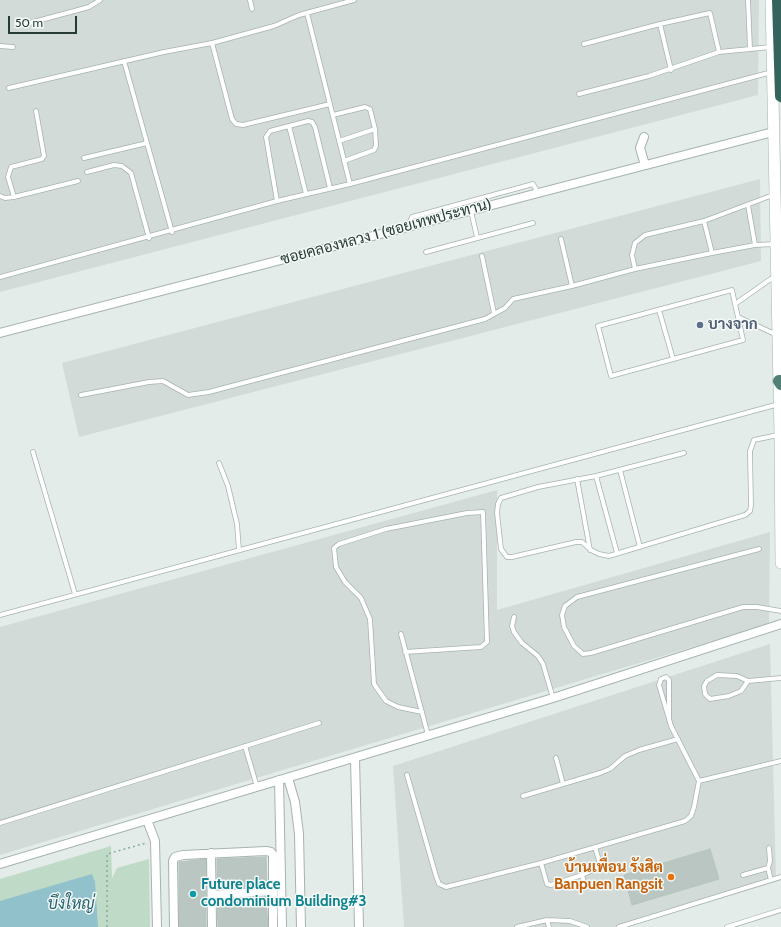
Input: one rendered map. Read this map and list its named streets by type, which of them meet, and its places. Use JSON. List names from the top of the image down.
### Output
{
  "streets": {
    "street": ["ซอยคลองหลวง 1 (ซอยเทพประทาน)"]
  },
  "water": ["บึงใหญ่"],
  "places": ["บางจาก", "บ้านเพื่อน รังสิต Banpuen Rangsit", "Future place condominium Building#3"],
  "scale_bar": "50 m"
}
